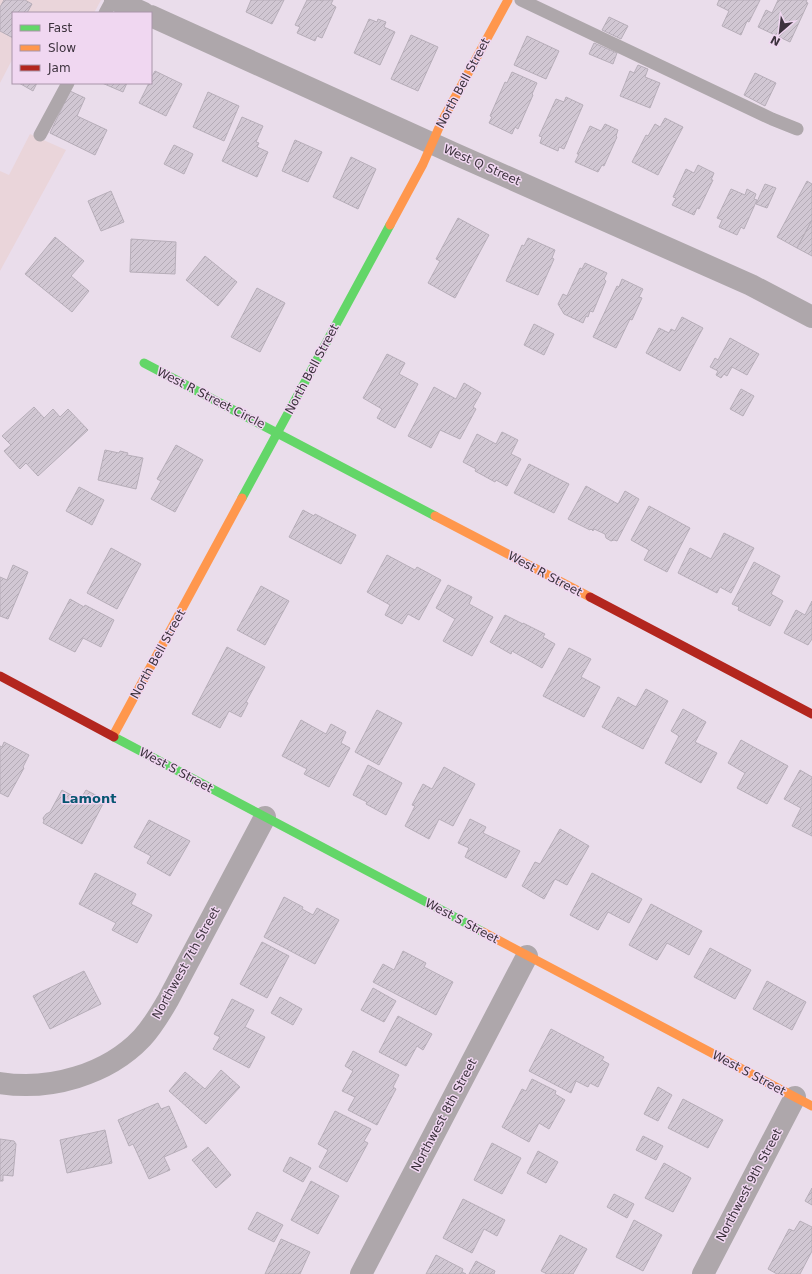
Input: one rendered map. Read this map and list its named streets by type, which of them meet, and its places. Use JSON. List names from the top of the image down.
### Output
{
  "streets": {
    "street": [
      "North Bell Street",
      "West Q Street",
      "West R Street Circle",
      "West R Street",
      "West S Street",
      "Northwest 7th Street",
      "Northwest 8th Street",
      "Northwest 9th Street"
    ]
  },
  "crossings": [
    ["North Bell Street", "West Q Street"],
    ["North Bell Street", "West R Street Circle"],
    ["North Bell Street", "West R Street"],
    ["North Bell Street", "West S Street"],
    ["West R Street Circle", "West R Street"],
    ["West S Street", "Northwest 7th Street"],
    ["West S Street", "Northwest 8th Street"],
    ["West S Street", "Northwest 9th Street"]
  ],
  "districts": ["Lamont"],
  "legend": ["Fast", "Slow", "Jam"],
  "north": "bottom left"
}
